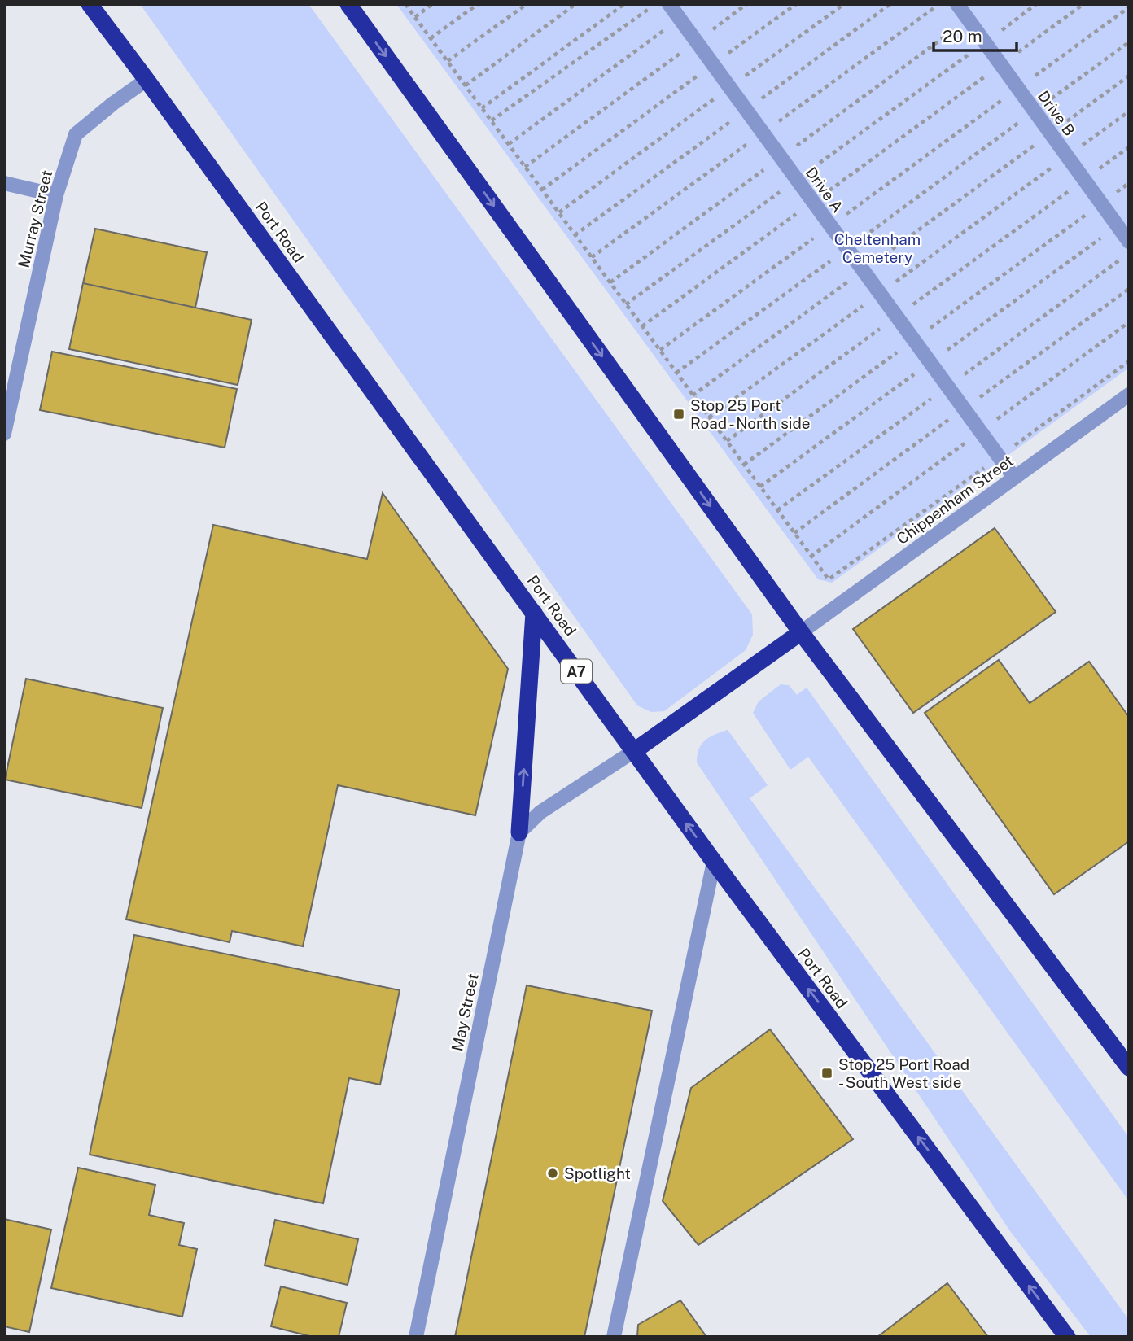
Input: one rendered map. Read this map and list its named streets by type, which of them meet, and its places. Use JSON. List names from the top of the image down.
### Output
{
  "streets": {
    "highway": ["Port Road", "A7"],
    "street": [
      "Drive B",
      "Drive A",
      "Murray Street",
      "Chippenham Street",
      "May Street"
    ]
  },
  "crossings": [
    ["Drive A", "Chippenham Street"],
    ["Murray Street", "Port Road"]
  ],
  "one_way": ["Port Road"],
  "parks": ["Cheltenham Cemetery"],
  "places": {
    "transit": ["Stop 25 Port Road - North side", "Stop 25 Port Road - South West side"],
    "other": ["Spotlight"]
  },
  "scale_bar": "20 m"
}
